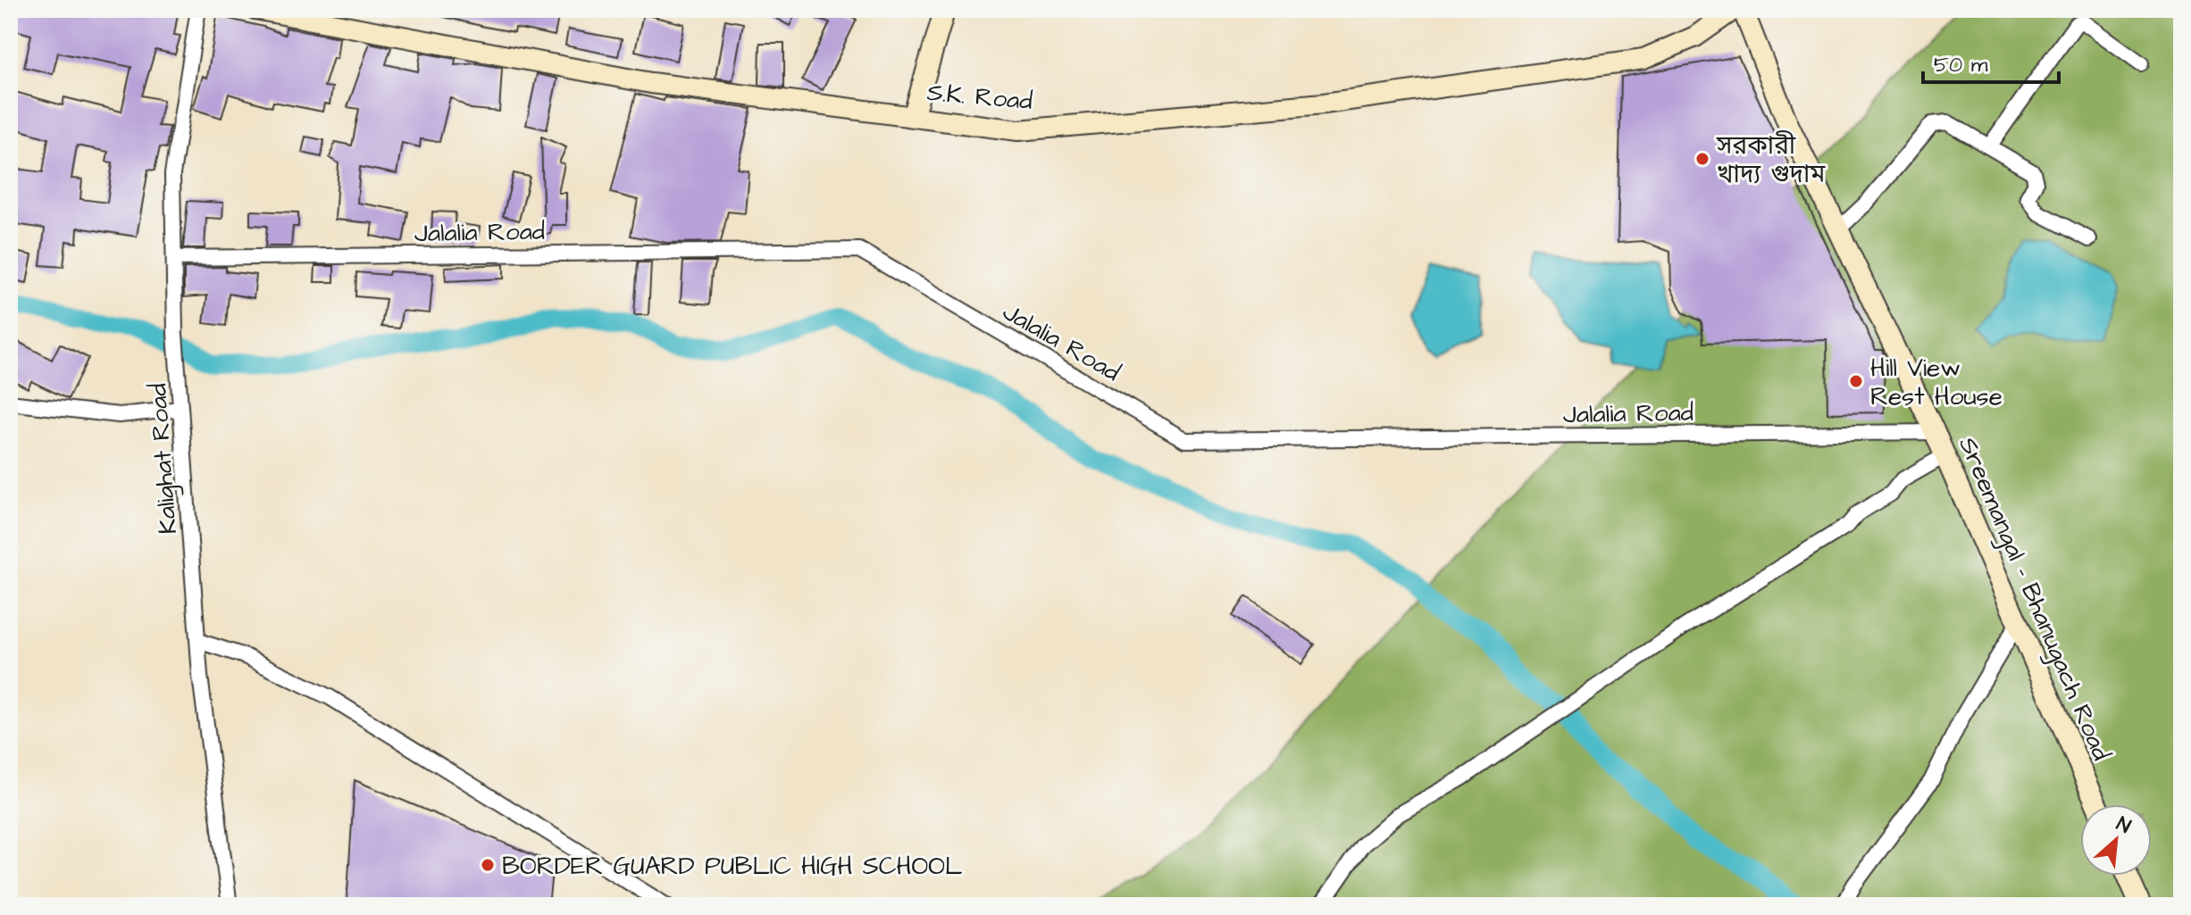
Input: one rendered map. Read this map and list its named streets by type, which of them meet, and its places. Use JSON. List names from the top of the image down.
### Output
{
  "streets": {
    "main road": ["S.K. Road", "Sreemangal - Bhanugach Road"],
    "street": ["Jalalia Road", "Kalighat Road"]
  },
  "crossings": [
    ["Jalalia Road", "Kalighat Road"],
    ["Jalalia Road", "Sreemangal - Bhanugach Road"]
  ],
  "places": ["সরকারী খাদ্য গুদাম", "Hill View Rest House", "BORDER GUARD PUBLIC HIGH SCHOOL"],
  "scale_bar": "50 m",
  "north": "top right"
}
